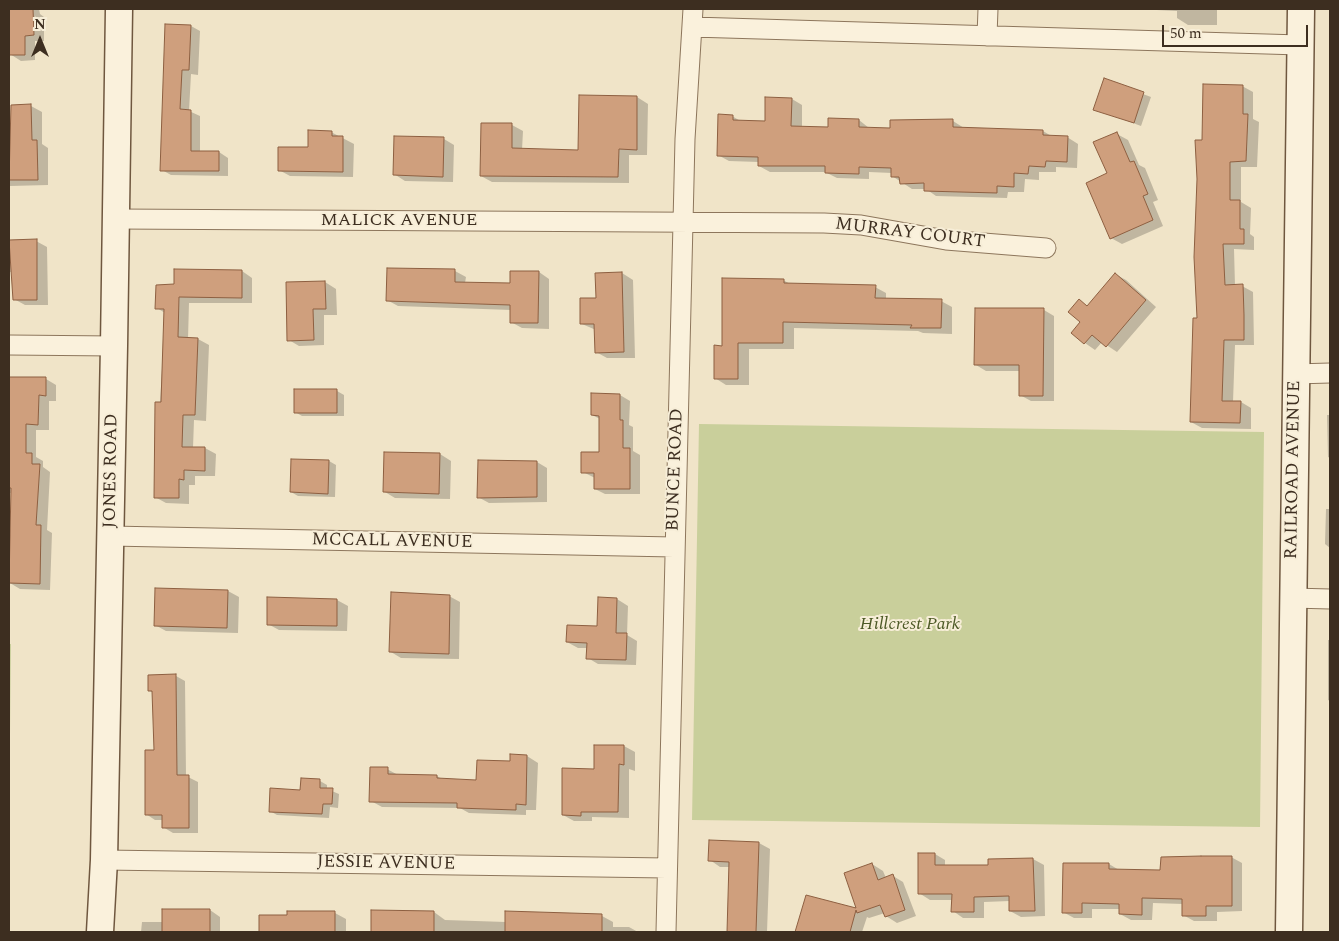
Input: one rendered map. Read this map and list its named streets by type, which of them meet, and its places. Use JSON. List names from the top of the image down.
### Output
{
  "streets": {
    "street": [
      "MALICK AVENUE",
      "MURRAY COURT",
      "BUNCE ROAD",
      "RAILROAD AVENUE",
      "JONES ROAD",
      "MCCALL AVENUE",
      "JESSIE AVENUE"
    ]
  },
  "crossings": [
    ["MALICK AVENUE", "MURRAY COURT"],
    ["MALICK AVENUE", "BUNCE ROAD"],
    ["MALICK AVENUE", "JONES ROAD"],
    ["MURRAY COURT", "BUNCE ROAD"],
    ["BUNCE ROAD", "MCCALL AVENUE"],
    ["BUNCE ROAD", "JESSIE AVENUE"],
    ["JONES ROAD", "MCCALL AVENUE"],
    ["JONES ROAD", "JESSIE AVENUE"]
  ],
  "parks": ["Hillcrest Park"],
  "scale_bar": "50 m",
  "north": "top"
}
